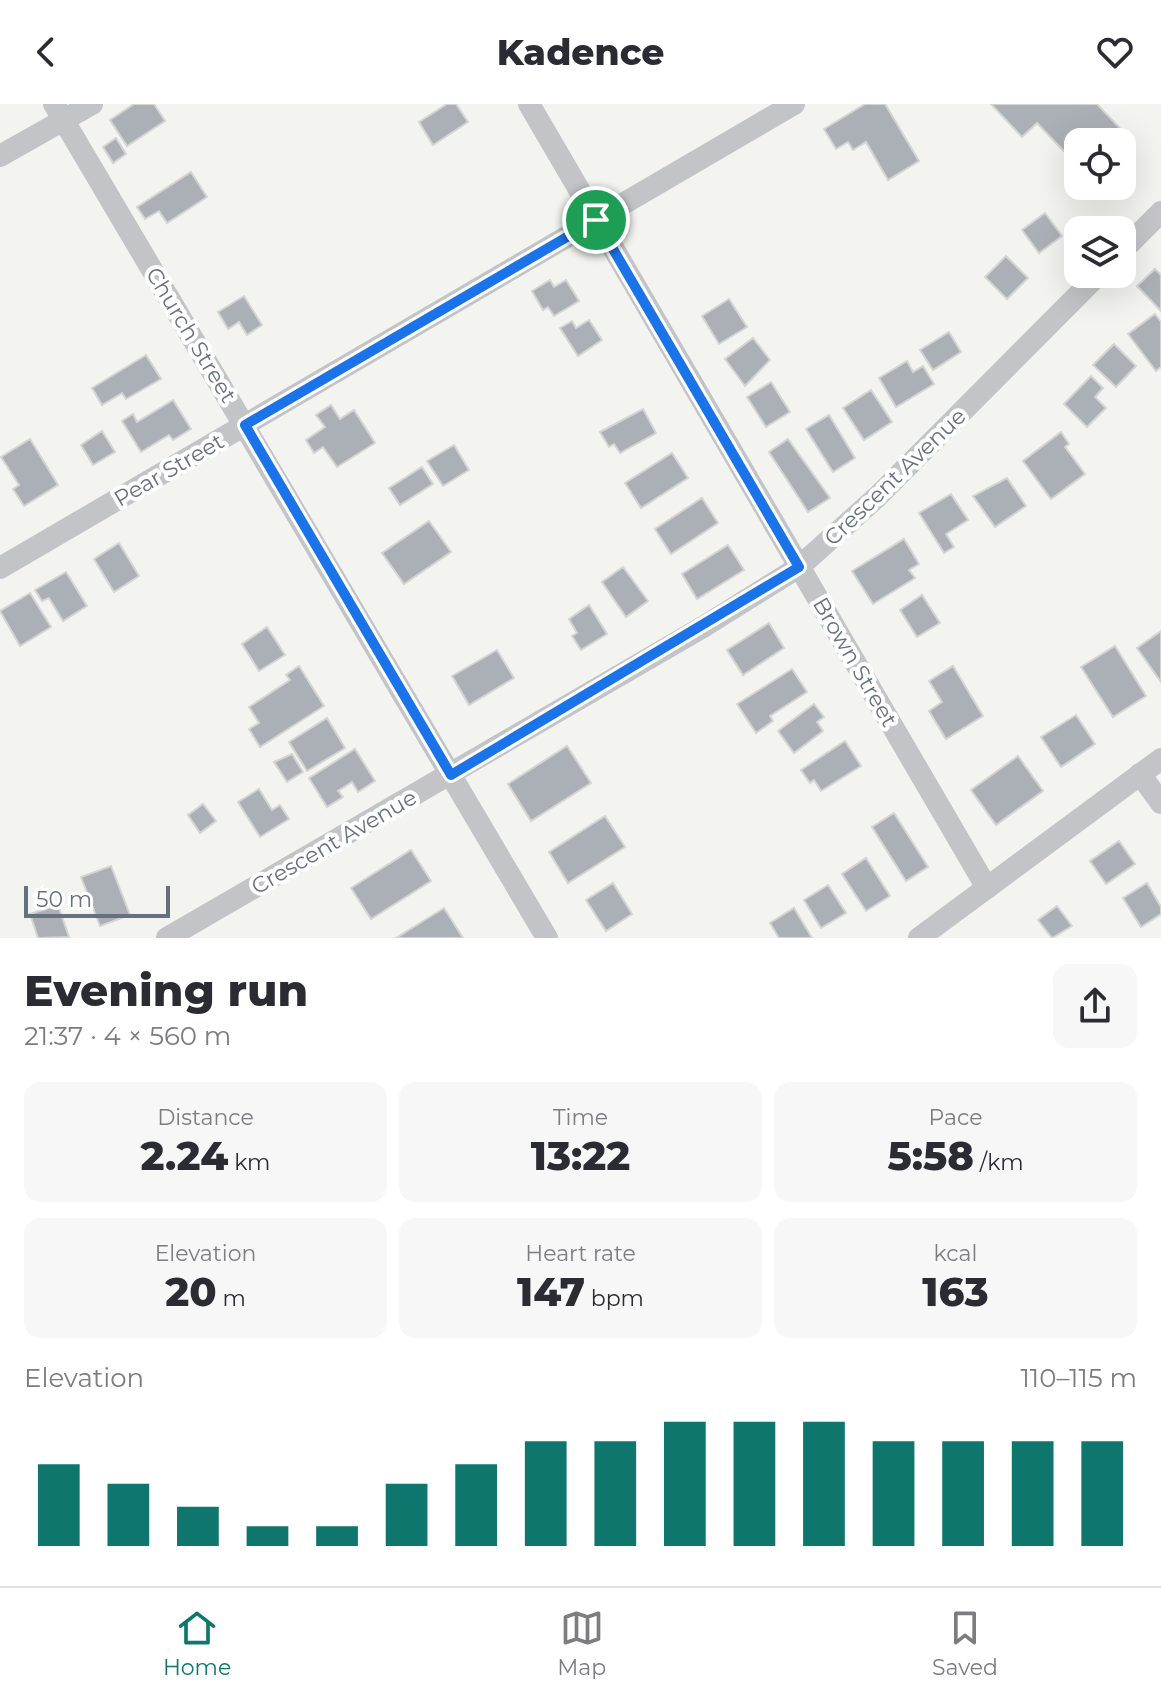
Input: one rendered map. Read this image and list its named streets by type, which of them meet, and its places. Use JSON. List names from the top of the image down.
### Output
{
  "streets": {
    "street": [
      "Church Street",
      "Pear Street",
      "Crescent Avenue",
      "Brown Street"
    ]
  },
  "crossings": [
    ["Church Street", "Pear Street"],
    ["Church Street", "Crescent Avenue"],
    ["Pear Street", "Brown Street"],
    ["Crescent Avenue", "Brown Street"]
  ],
  "scale_bar": "50 m",
  "page": {
    "header": "Kadence",
    "scale": "50 m",
    "heading": ["Evening run", "21:37 · 4 × 560 m"],
    "stats": [
      ["Distance", "2.24 km"],
      ["Time", "13:22"],
      ["Pace", "5:58 /km"],
      ["Elevation", "20 m"],
      ["Heart rate", "147 bpm"],
      ["kcal", "163"]
    ],
    "chart": ["Elevation", "110–115 m"],
    "tabs": ["Home", "Map", "Saved"]
  }
}
